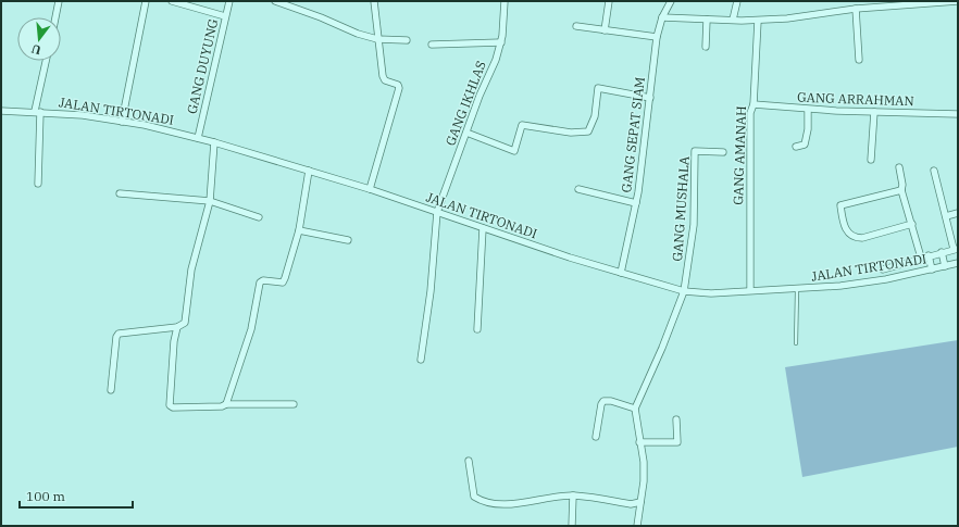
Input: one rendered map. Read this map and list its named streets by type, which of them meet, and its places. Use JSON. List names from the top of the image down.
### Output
{
  "streets": {
    "street": [
      "GANG DUYUNG",
      "GANG ARRAHMAN",
      "GANG IKHLAS",
      "JALAN TIRTONADI",
      "GANG SEPAT SIAM",
      "GANG AMANAH",
      "GANG MUSHALA"
    ]
  },
  "crossings": [
    ["GANG DUYUNG", "JALAN TIRTONADI"],
    ["GANG ARRAHMAN", "GANG AMANAH"],
    ["GANG IKHLAS", "JALAN TIRTONADI"],
    ["JALAN TIRTONADI", "GANG SEPAT SIAM"],
    ["JALAN TIRTONADI", "GANG AMANAH"],
    ["JALAN TIRTONADI", "GANG MUSHALA"]
  ],
  "scale_bar": "100 m",
  "north": "bottom"
}
